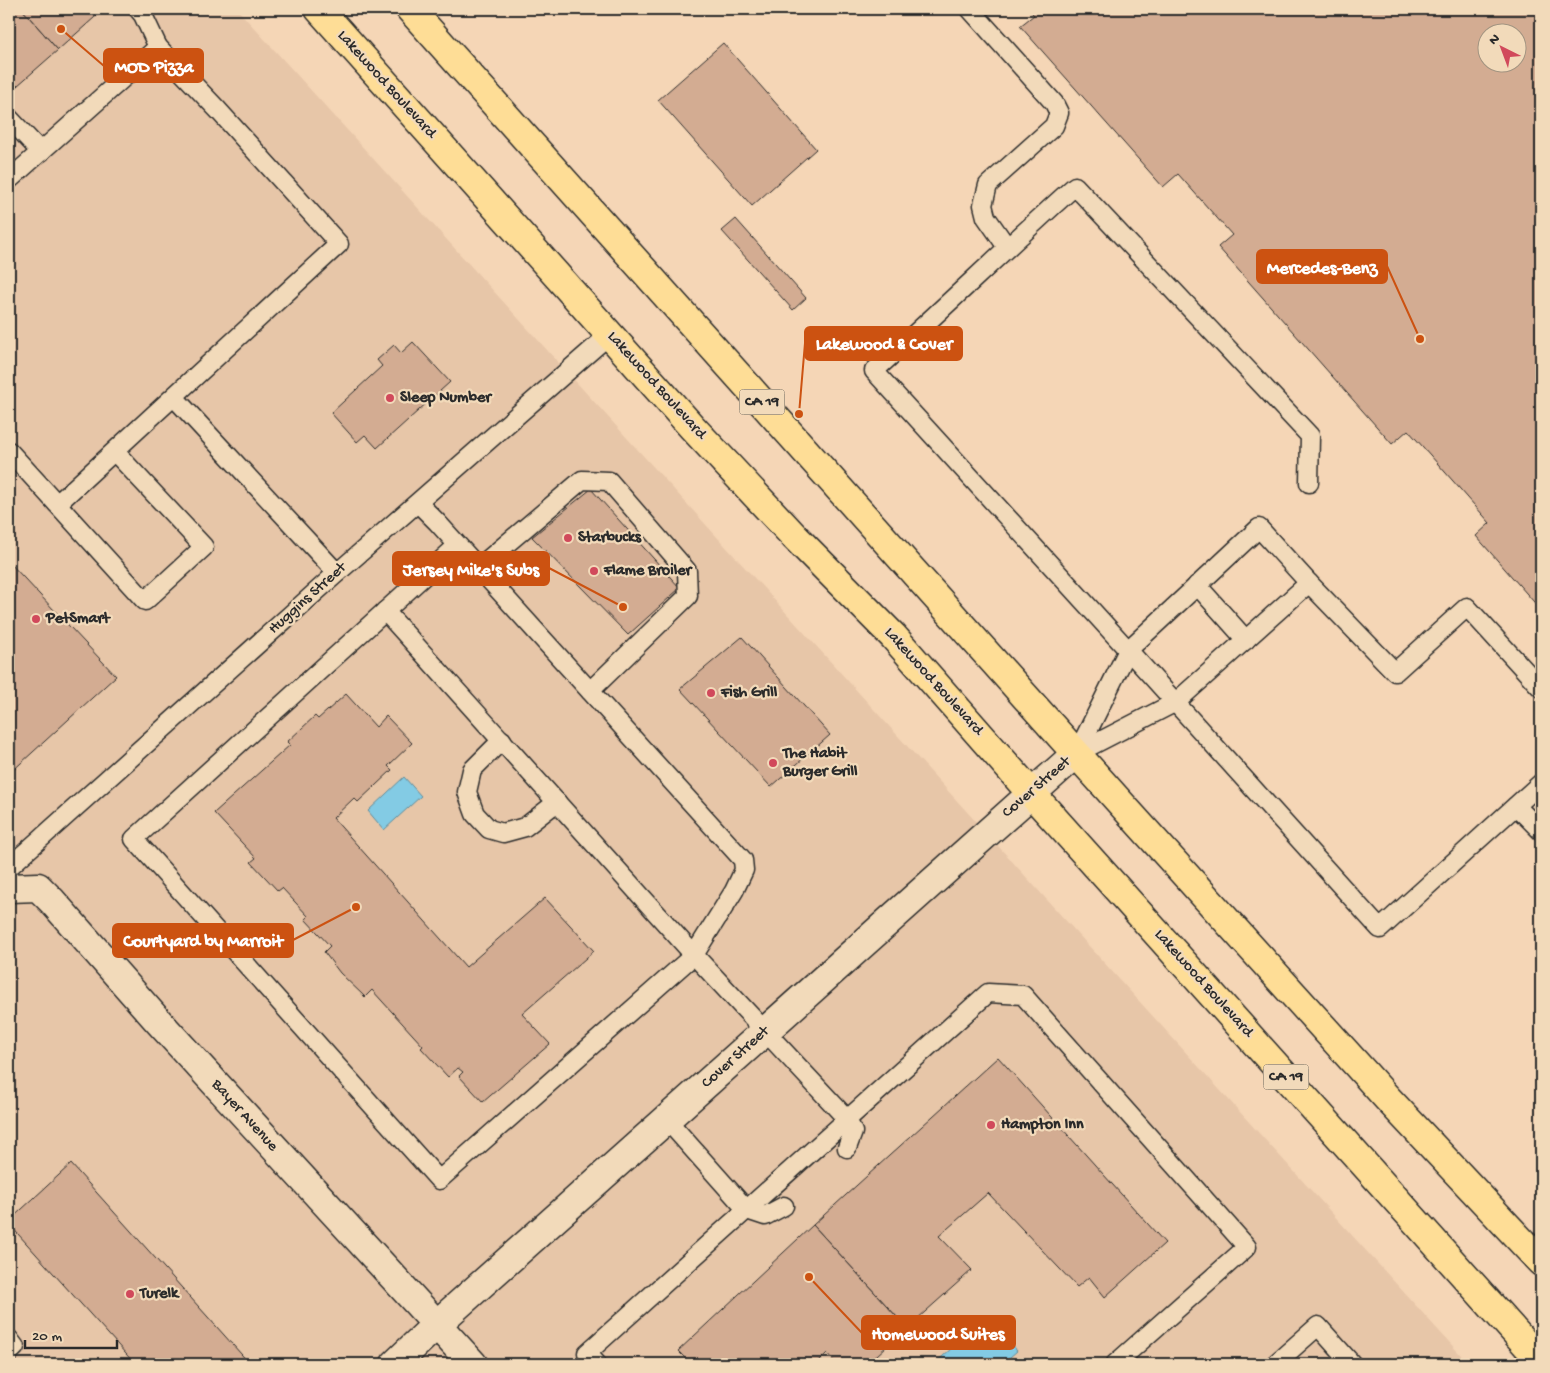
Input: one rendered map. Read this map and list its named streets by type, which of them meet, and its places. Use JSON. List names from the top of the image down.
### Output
{
  "streets": {
    "main road": ["Lakewood Boulevard", "CA 19"],
    "street": ["Cover Street", "Bayer Avenue"],
    "lane": ["Huggins Street"]
  },
  "crossings": [
    ["Lakewood Boulevard", "Huggins Street"],
    ["Lakewood Boulevard", "Cover Street"],
    ["CA 19", "Cover Street"],
    ["Cover Street", "Bayer Avenue"]
  ],
  "places": [
    "MOD Pizza",
    "Mercedes-Benz",
    "Sleep Number",
    "Lakewood & Cover",
    "Starbucks",
    "Flame Broiler",
    "Jersey Mike's Subs",
    "PetSmart",
    "Fish Grill",
    "The Habit Burger Grill",
    "Courtyard by Marroit",
    "Hampton Inn",
    "Homewood Suites",
    "Turelk"
  ],
  "scale_bar": "20 m",
  "north": "top left"
}
